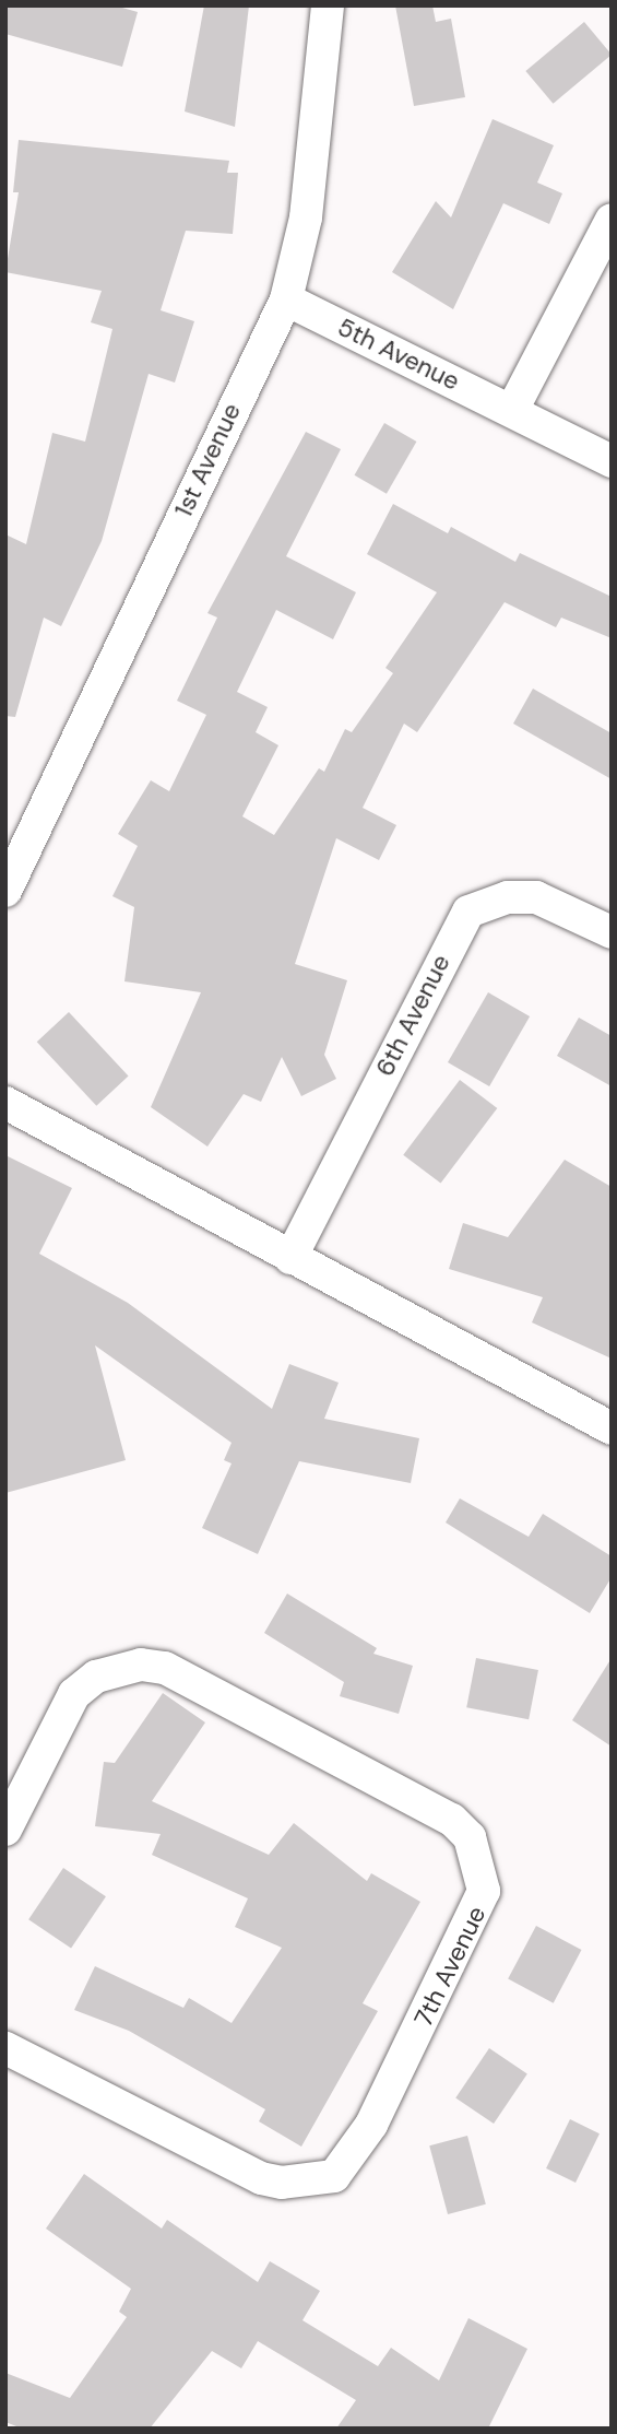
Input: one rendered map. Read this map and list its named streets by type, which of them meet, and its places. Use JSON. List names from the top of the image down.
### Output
{
  "streets": {
    "street": [
      "5th Avenue",
      "1st Avenue",
      "6th Avenue",
      "7th Avenue"
    ]
  },
  "crossings": [
    ["5th Avenue", "1st Avenue"]
  ]
}
